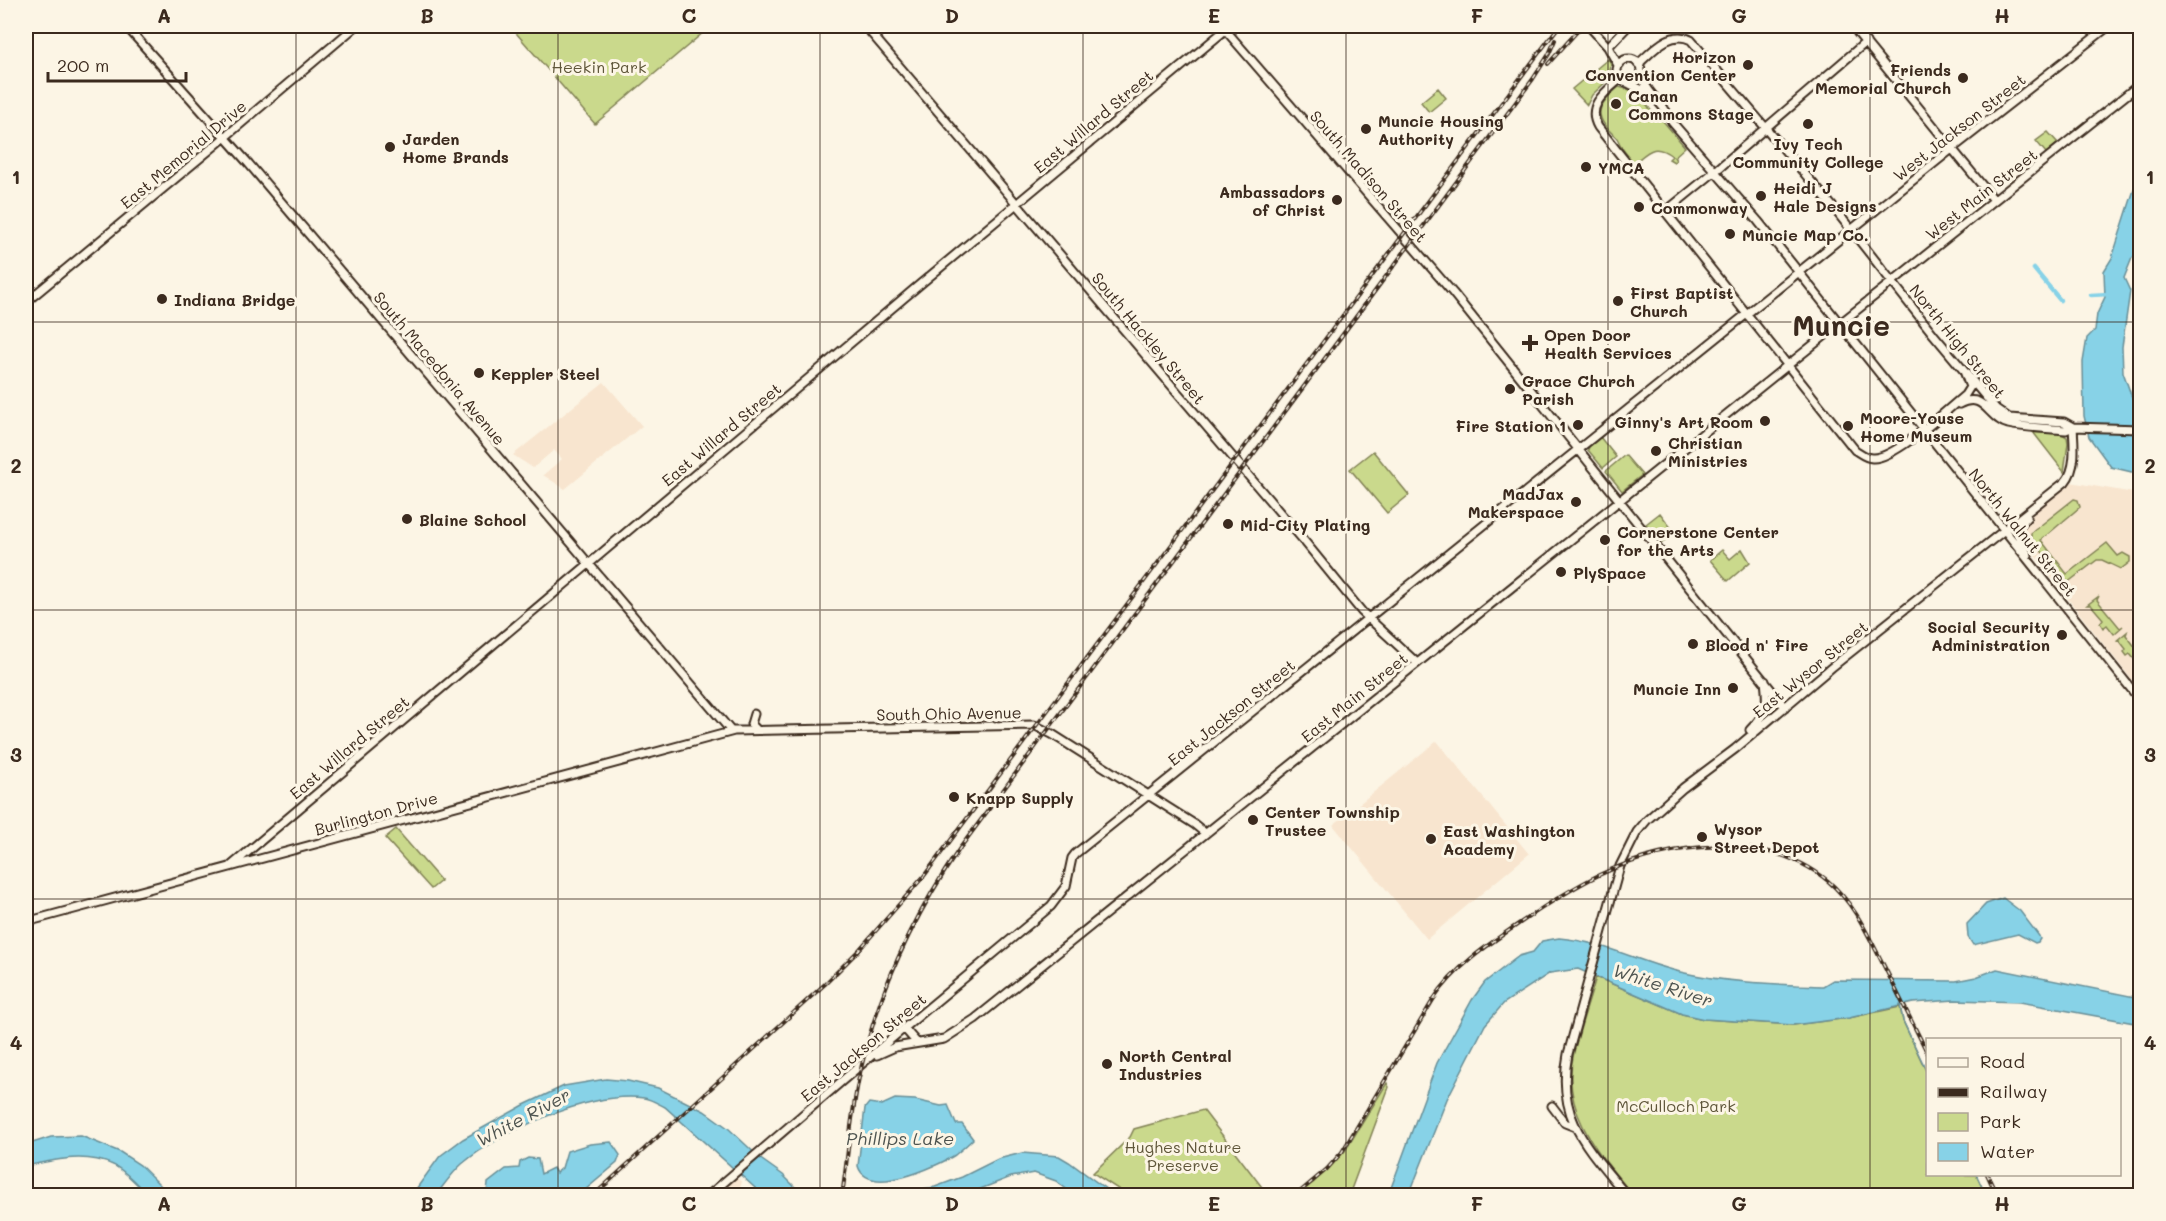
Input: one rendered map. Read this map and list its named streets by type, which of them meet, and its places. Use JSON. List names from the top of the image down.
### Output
{
  "streets": {
    "main road": [
      "East Willard Street",
      "West Jackson Street",
      "East Memorial Drive",
      "South Madison Street",
      "West Main Street",
      "South Hackley Street",
      "North High Street",
      "South Macedonia Avenue",
      "North Walnut Street",
      "East Wysor Street",
      "East Main Street",
      "East Jackson Street",
      "South Ohio Avenue",
      "Burlington Drive"
    ]
  },
  "crossings": [
    ["East Willard Street", "South Madison Street"],
    ["East Willard Street", "South Hackley Street"],
    ["East Willard Street", "South Macedonia Avenue"],
    ["East Willard Street", "Burlington Drive"],
    ["West Jackson Street", "North High Street"],
    ["West Jackson Street", "North Walnut Street"],
    ["West Jackson Street", "East Jackson Street"],
    ["East Memorial Drive", "South Macedonia Avenue"],
    ["South Madison Street", "East Wysor Street"],
    ["South Madison Street", "East Main Street"],
    ["South Madison Street", "East Jackson Street"],
    ["West Main Street", "North High Street"],
    ["West Main Street", "North Walnut Street"],
    ["West Main Street", "East Main Street"],
    ["South Hackley Street", "East Main Street"],
    ["South Hackley Street", "East Jackson Street"],
    ["North High Street", "East Wysor Street"],
    ["South Macedonia Avenue", "South Ohio Avenue"],
    ["South Macedonia Avenue", "Burlington Drive"],
    ["North Walnut Street", "East Wysor Street"],
    ["North Walnut Street", "East Main Street"],
    ["North Walnut Street", "East Jackson Street"],
    ["East Main Street", "East Jackson Street"],
    ["East Main Street", "South Ohio Avenue"],
    ["East Jackson Street", "South Ohio Avenue"],
    ["South Ohio Avenue", "Burlington Drive"]
  ],
  "districts": ["Muncie"],
  "water": ["White River", "Phillips Lake"],
  "parks": ["Heekin Park", "McCulloch Park", "Hughes Nature Preserve"],
  "places": {
    "other": [
      "Horizon Convention Center",
      "Friends Memorial Church",
      "Canan Commons Stage",
      "Ivy Tech Community College",
      "Muncie Housing Authority",
      "Jarden Home Brands",
      "YMCA",
      "Heidi J Hale Designs",
      "Ambassadors of Christ",
      "Commonway",
      "Muncie Map Co.",
      "Indiana Bridge",
      "First Baptist Church",
      "Keppler Steel",
      "Grace Church Parish",
      "Ginny's Art Room",
      "Fire Station 1",
      "Moore-Youse Home Museum",
      "Christian Ministries",
      "MadJax Makerspace",
      "Blaine School",
      "Mid-City Plating",
      "Cornerstone Center for the Arts",
      "PlySpace",
      "Social Security Administration",
      "Blood n' Fire",
      "Muncie Inn",
      "Knapp Supply",
      "Center Township Trustee",
      "Wysor Street Depot",
      "East Washington Academy",
      "North Central Industries"
    ],
    "health": ["Open Door Health Services"]
  },
  "legend": [
    "Road",
    "Railway",
    "Park",
    "Water"
  ],
  "scale_bar": "200 m",
  "grid": {
    "columns": [
      "A",
      "B",
      "C",
      "D",
      "E",
      "F",
      "G",
      "H"
    ],
    "rows": [
      "1",
      "2",
      "3",
      "4"
    ]
  }
}
